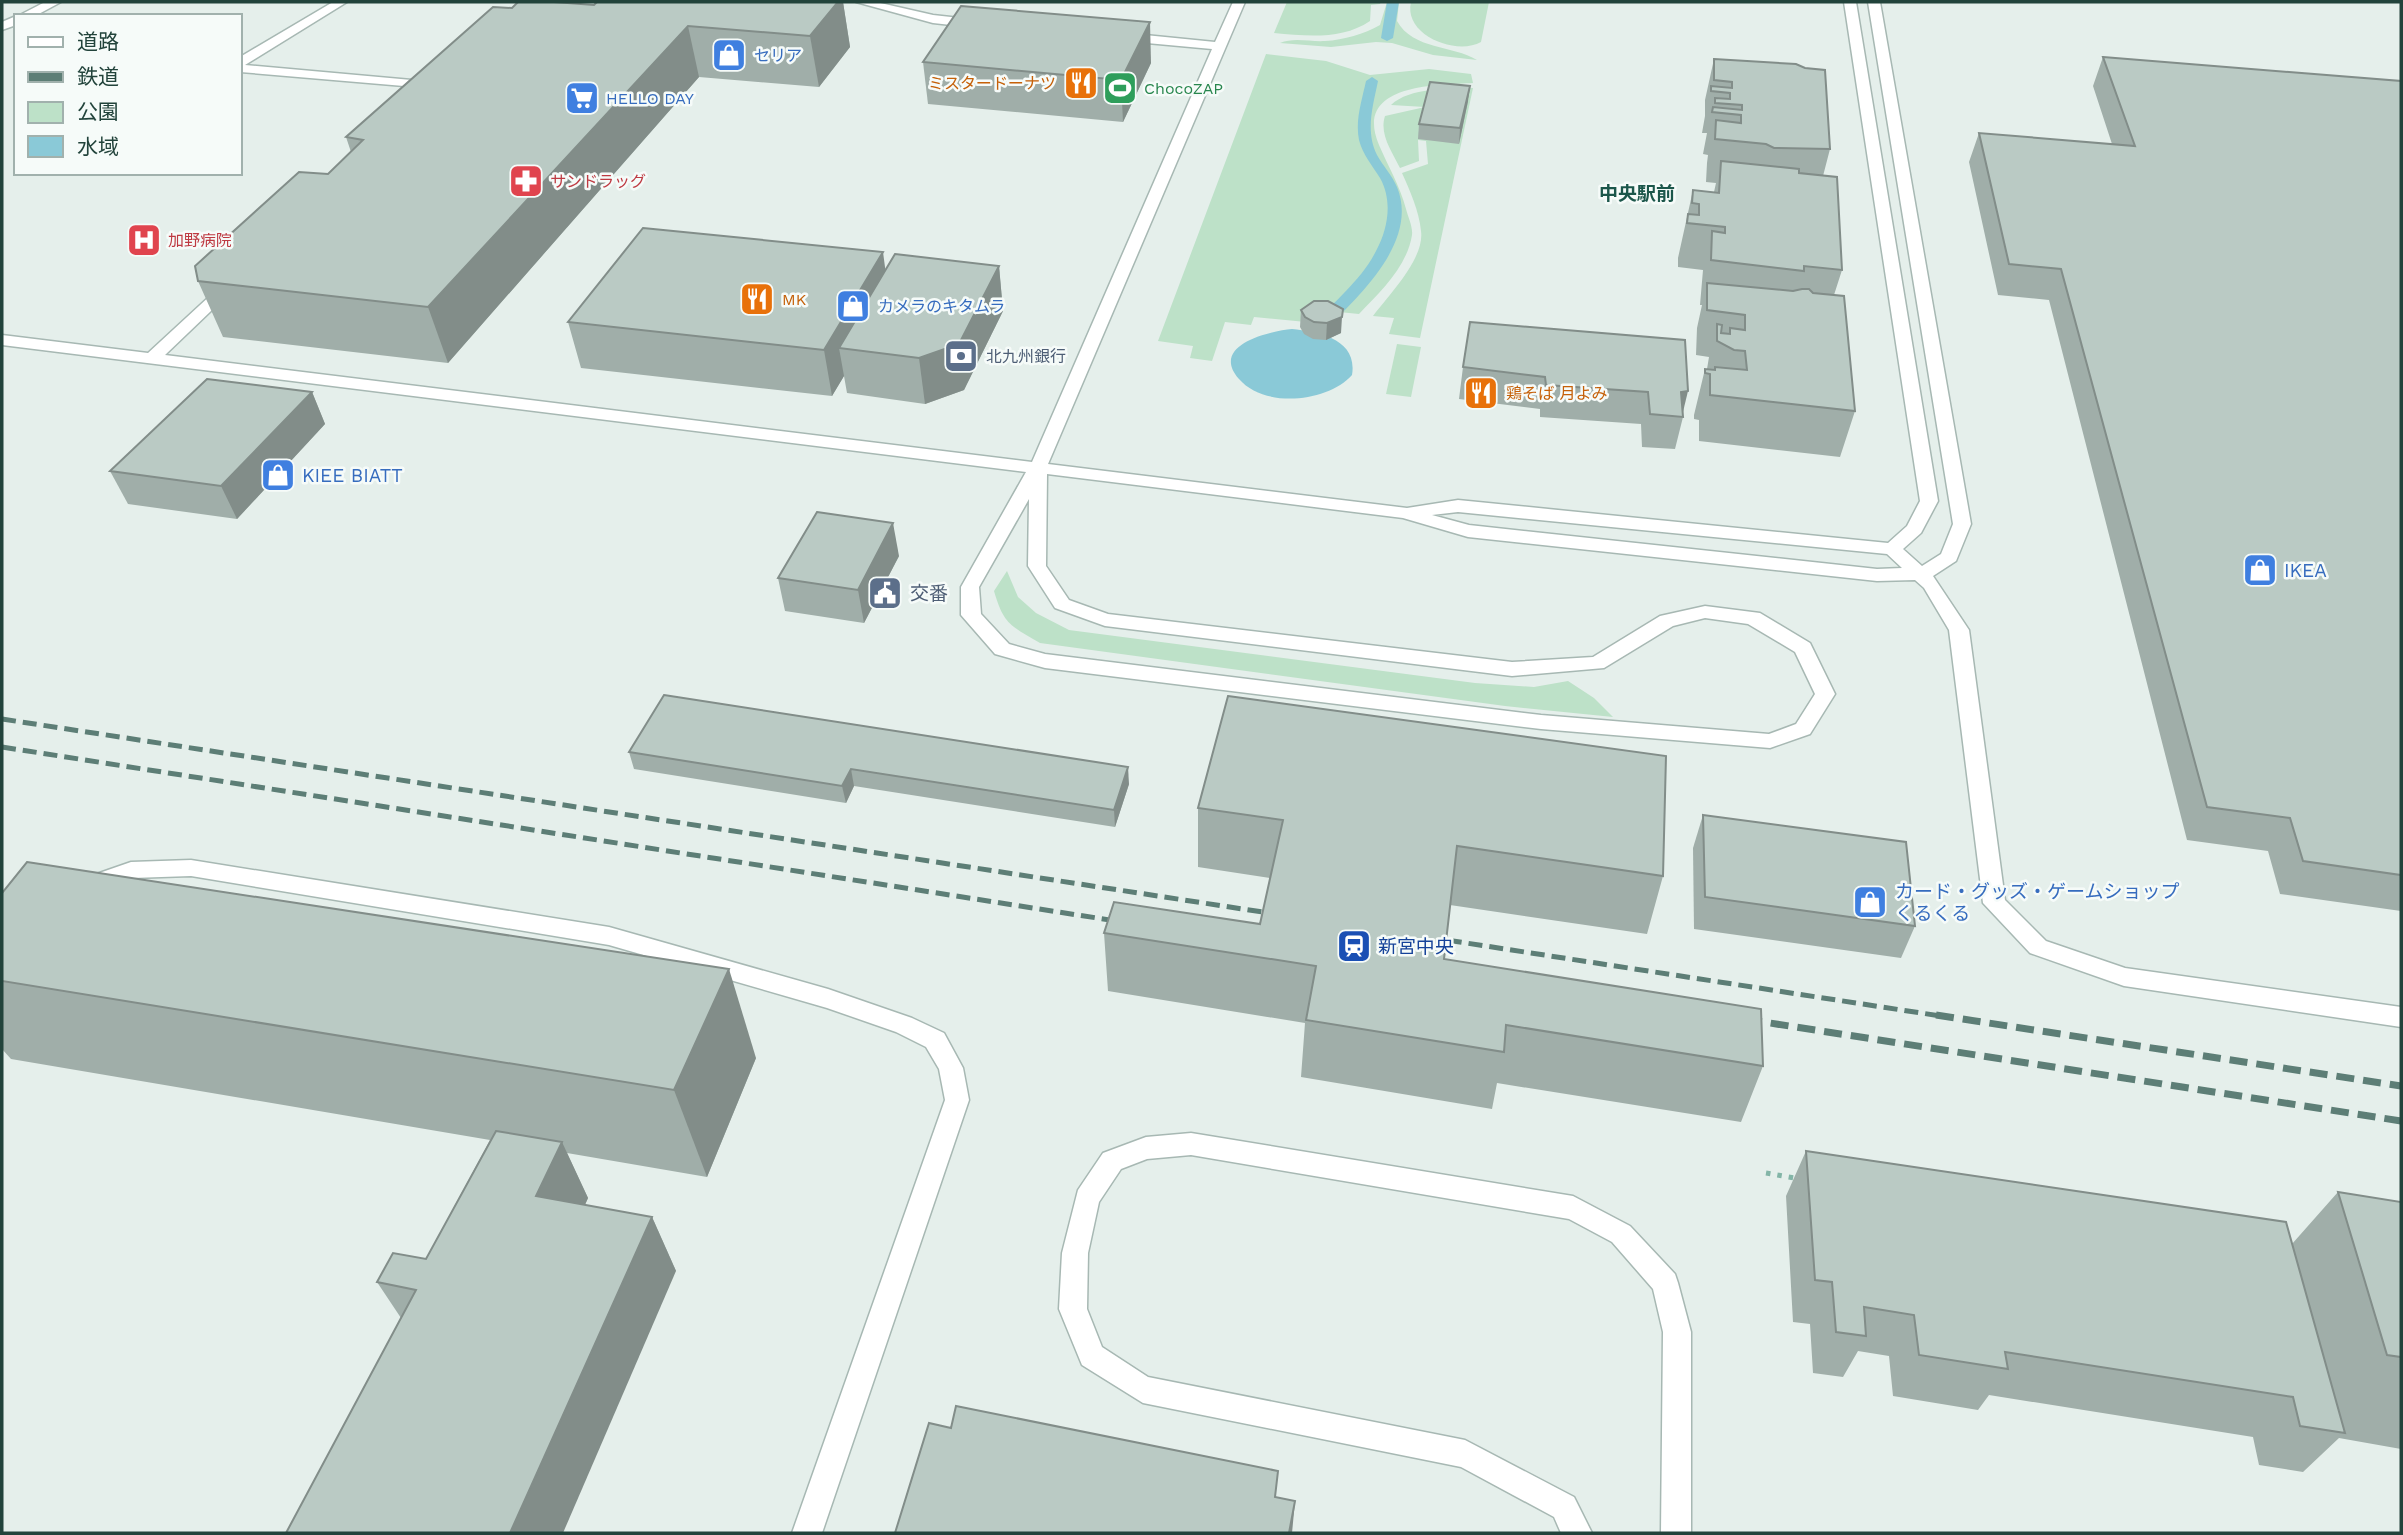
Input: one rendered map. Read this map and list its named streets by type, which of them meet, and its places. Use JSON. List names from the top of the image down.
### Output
{
  "districts": ["中央駅前"],
  "places": {
    "shop": [
      "セリア",
      "カメラのキタムラ",
      "KIEE BIATT",
      "IKEA",
      "カード・グッズ・ゲームショップ くるくる"
    ],
    "restaurant": ["ミスタードーナツ", "MK", "鶏そば 月よみ"],
    "sports": ["ChocoZAP"],
    "supermarket": ["HELLO DAY"],
    "pharmacy": ["サンドラッグ"],
    "hospital": ["加野病院"],
    "bank": ["北九州銀行"],
    "public building": ["交番"],
    "station": ["新宮中央"]
  },
  "legend": [
    "道路",
    "鉄道",
    "公園",
    "水域"
  ]
}
